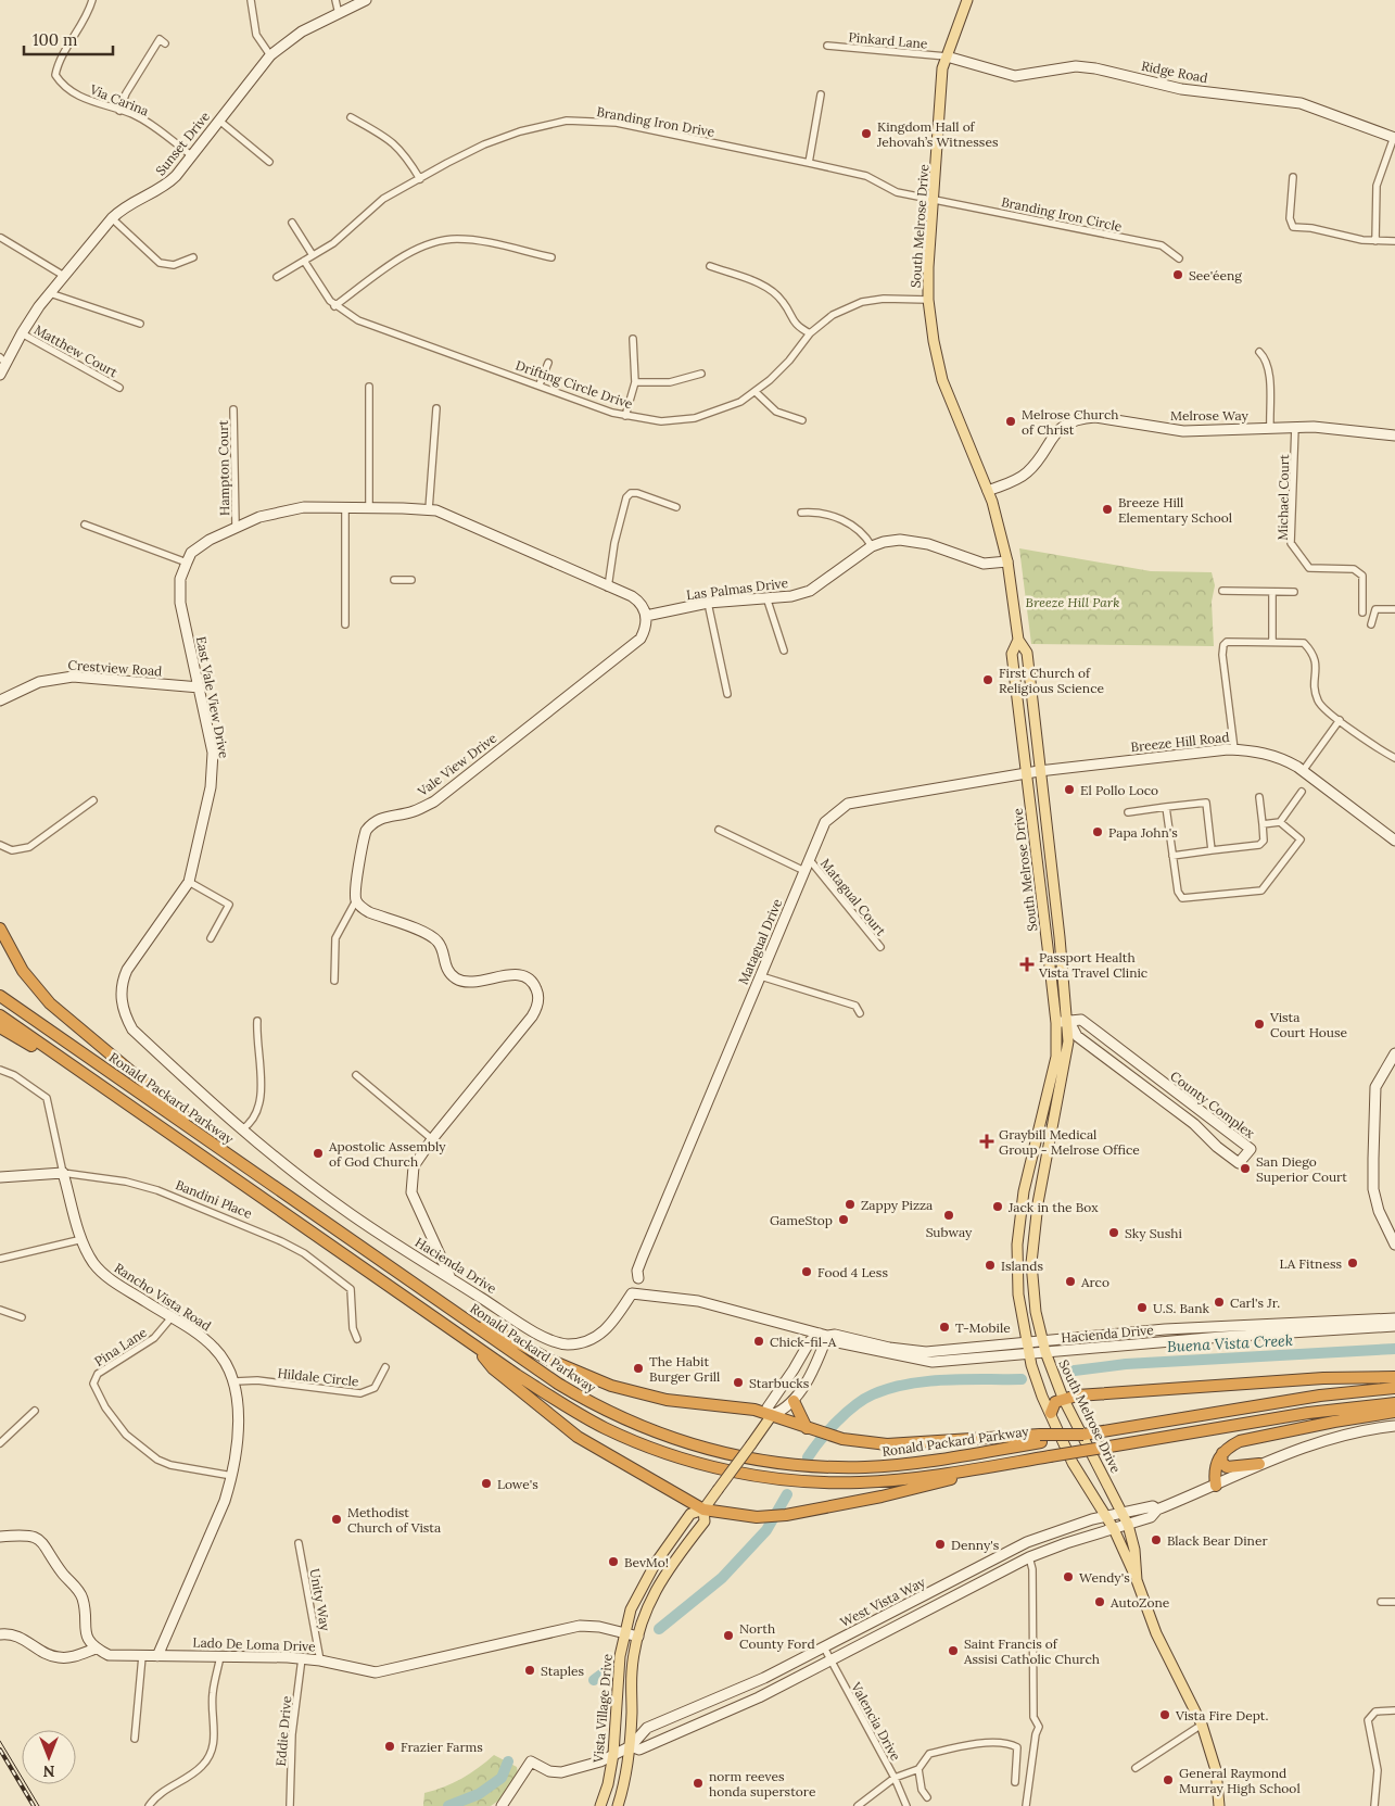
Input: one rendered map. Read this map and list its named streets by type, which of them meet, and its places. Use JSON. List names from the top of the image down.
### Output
{
  "streets": {
    "highway": ["Ronald Packard Parkway"],
    "main road": ["South Melrose Drive", "Vista Village Drive"],
    "street": [
      "Pinkard Lane",
      "Ridge Road",
      "Via Carina",
      "Branding Iron Drive",
      "Sunset Drive",
      "Branding Iron Circle",
      "Matthew Court",
      "Drifting Circle Drive",
      "Melrose Way",
      "Hampton Court",
      "Michael Court",
      "Las Palmas Drive",
      "Crestview Road",
      "East Vale View Drive",
      "Breeze Hill Road",
      "Vale View Drive",
      "Matagual Court",
      "Matagual Drive",
      "County Complex",
      "Bandini Place",
      "Hacienda Drive",
      "Rancho Vista Road",
      "Pina Lane",
      "Hildale Circle",
      "Unity Way",
      "West Vista Way",
      "Lado De Loma Drive",
      "Valencia Drive",
      "Eddie Drive"
    ]
  },
  "crossings": [
    ["Pinkard Lane", "Ridge Road"],
    ["Pinkard Lane", "South Melrose Drive"],
    ["Ridge Road", "South Melrose Drive"],
    ["Via Carina", "Sunset Drive"],
    ["Branding Iron Drive", "Branding Iron Circle"],
    ["Branding Iron Drive", "South Melrose Drive"],
    ["Branding Iron Drive", "Drifting Circle Drive"],
    ["Sunset Drive", "Matthew Court"],
    ["Branding Iron Circle", "South Melrose Drive"],
    ["South Melrose Drive", "Drifting Circle Drive"],
    ["South Melrose Drive", "Melrose Way"],
    ["South Melrose Drive", "Las Palmas Drive"],
    ["South Melrose Drive", "Breeze Hill Road"],
    ["South Melrose Drive", "Matagual Drive"],
    ["South Melrose Drive", "County Complex"],
    ["South Melrose Drive", "Hacienda Drive"],
    ["South Melrose Drive", "West Vista Way"],
    ["Melrose Way", "Michael Court"],
    ["Hampton Court", "East Vale View Drive"],
    ["Las Palmas Drive", "Vale View Drive"],
    ["Crestview Road", "East Vale View Drive"],
    ["East Vale View Drive", "Hacienda Drive"],
    ["Breeze Hill Road", "Matagual Drive"],
    ["Matagual Court", "Matagual Drive"],
    ["Bandini Place", "Rancho Vista Road"],
    ["Hacienda Drive", "Vista Village Drive"],
    ["Rancho Vista Road", "Pina Lane"],
    ["Rancho Vista Road", "Hildale Circle"],
    ["Rancho Vista Road", "Lado De Loma Drive"],
    ["Unity Way", "Lado De Loma Drive"],
    ["West Vista Way", "Vista Village Drive"],
    ["West Vista Way", "Valencia Drive"],
    ["Lado De Loma Drive", "Vista Village Drive"],
    ["Lado De Loma Drive", "Eddie Drive"]
  ],
  "water": ["Buena Vista Creek"],
  "parks": ["Breeze Hill Park"],
  "places": {
    "other": [
      "Kingdom Hall of Jehovah’s Witnesses",
      "See'éeng",
      "Melrose Church of Christ",
      "Breeze Hill Elementary School",
      "First Church of Religious Science",
      "El Pollo Loco",
      "Papa John's",
      "Vista Court House",
      "Apostolic Assembly of God Church",
      "San Diego Superior Court",
      "Zappy Pizza",
      "Jack in the Box",
      "Subway",
      "GameStop",
      "Sky Sushi",
      "LA Fitness",
      "Islands",
      "Food 4 Less",
      "Arco",
      "Carl's Jr.",
      "U.S. Bank",
      "T-Mobile",
      "Chick-fil-A",
      "The Habit Burger Grill",
      "Starbucks",
      "Lowe's",
      "Methodist Church of Vista",
      "Black Bear Diner",
      "Denny's",
      "BevMo!",
      "Wendy's",
      "AutoZone",
      "North County Ford",
      "Saint Francis of Assisi Catholic Church",
      "Staples",
      "Vista Fire Dept.",
      "Frazier Farms",
      "General Raymond Murray High School",
      "norm reeves honda superstore"
    ],
    "health": ["Passport Health Vista Travel Clinic", "Graybill Medical Group - Melrose Office"]
  },
  "scale_bar": "100 m",
  "north": "bottom"
}
